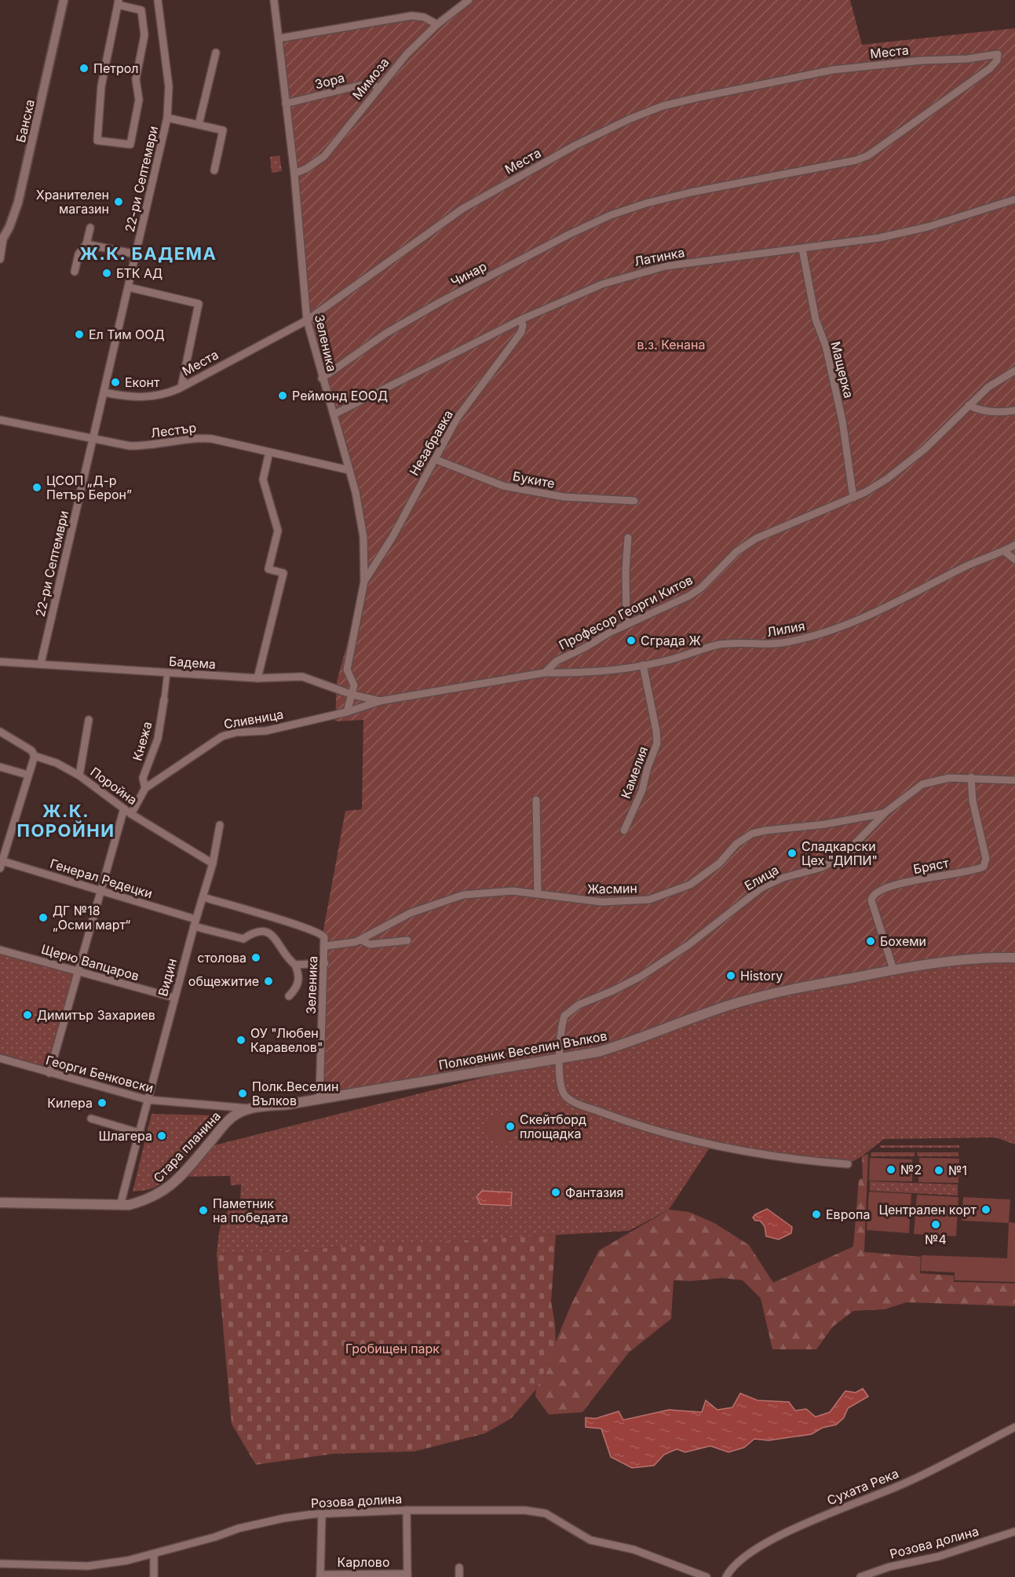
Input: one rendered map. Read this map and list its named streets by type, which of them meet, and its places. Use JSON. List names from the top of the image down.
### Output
{
  "streets": {
    "main road": ["Полковник Веселин Вълков", "Стара планина"],
    "street": [
      "Места",
      "Мимоза",
      "Зора",
      "Банска",
      "22-ри Септември",
      "Латинка",
      "Чинар",
      "Зеленика",
      "Мащерка",
      "Лестър",
      "Незабравка",
      "Буките",
      "Професор Георги Китов",
      "Лилия",
      "Бадема",
      "Сливница",
      "Кнежа",
      "Камелия",
      "Поройна",
      "Бряст",
      "Елица",
      "Генерал Редецки",
      "Жасмин",
      "Щерю Вапцаров",
      "Видин",
      "Георги Бенковски",
      "Сухата Река",
      "Розова долина",
      "Карлово"
    ]
  },
  "crossings": [
    ["Места", "22-ри Септември"],
    ["Места", "Чинар"],
    ["Места", "Зеленика"],
    ["Мимоза", "Зора"],
    ["Мимоза", "Зеленика"],
    ["Зора", "Зеленика"],
    ["22-ри Септември", "Лестър"],
    ["22-ри Септември", "Бадема"],
    ["Латинка", "Зеленика"],
    ["Латинка", "Мащерка"],
    ["Латинка", "Незабравка"],
    ["Чинар", "Зеленика"],
    ["Зеленика", "Лестър"],
    ["Зеленика", "Незабравка"],
    ["Зеленика", "Бадема"],
    ["Зеленика", "Сливница"],
    ["Зеленика", "Жасмин"],
    ["Зеленика", "Видин"],
    ["Зеленика", "Полковник Веселин Вълков"],
    ["Мащерка", "Професор Георги Китов"],
    ["Незабравка", "Буките"],
    ["Професор Георги Китов", "Лилия"],
    ["Лилия", "Камелия"],
    ["Бадема", "Сливница"],
    ["Сливница", "Кнежа"],
    ["Сливница", "Поройна"],
    ["Поройна", "Видин"],
    ["Бряст", "Елица"],
    ["Бряст", "Полковник Веселин Вълков"],
    ["Елица", "Жасмин"],
    ["Елица", "Полковник Веселин Вълков"],
    ["Генерал Редецки", "Видин"],
    ["Щерю Вапцаров", "Видин"],
    ["Видин", "Георги Бенковски"],
    ["Видин", "Стара планина"],
    ["Полковник Веселин Вълков", "Георги Бенковски"],
    ["Полковник Веселин Вълков", "Стара планина"],
    ["Георги Бенковски", "Стара планина"]
  ],
  "districts": ["Ж.К. БАДЕМА", "Ж.К. ПОРОЙНИ"],
  "parks": ["в.з. Кенана", "Гробищен парк"],
  "places": [
    "Петрол",
    "Хранителен магазин",
    "БТК АД",
    "Ел Тим ООД",
    "Еконт",
    "Реймонд ЕООД",
    "ЦСОП „Д-р Петър Берон”",
    "Сграда Ж",
    "Сладкарски Цех \"ДИПИ\"",
    "ДГ №18 „Осми март“",
    "Бохеми",
    "столова",
    "History",
    "общежитие",
    "Димитър Захариев",
    "ОУ \"Любен Каравелов\"",
    "Полк.Веселин Вълков",
    "Килера",
    "Скейтборд площадка",
    "Шлагера",
    "№2",
    "№1",
    "Фантазия",
    "Централен корт",
    "Паметник на победата",
    "Европа",
    "№4"
  ]
}
